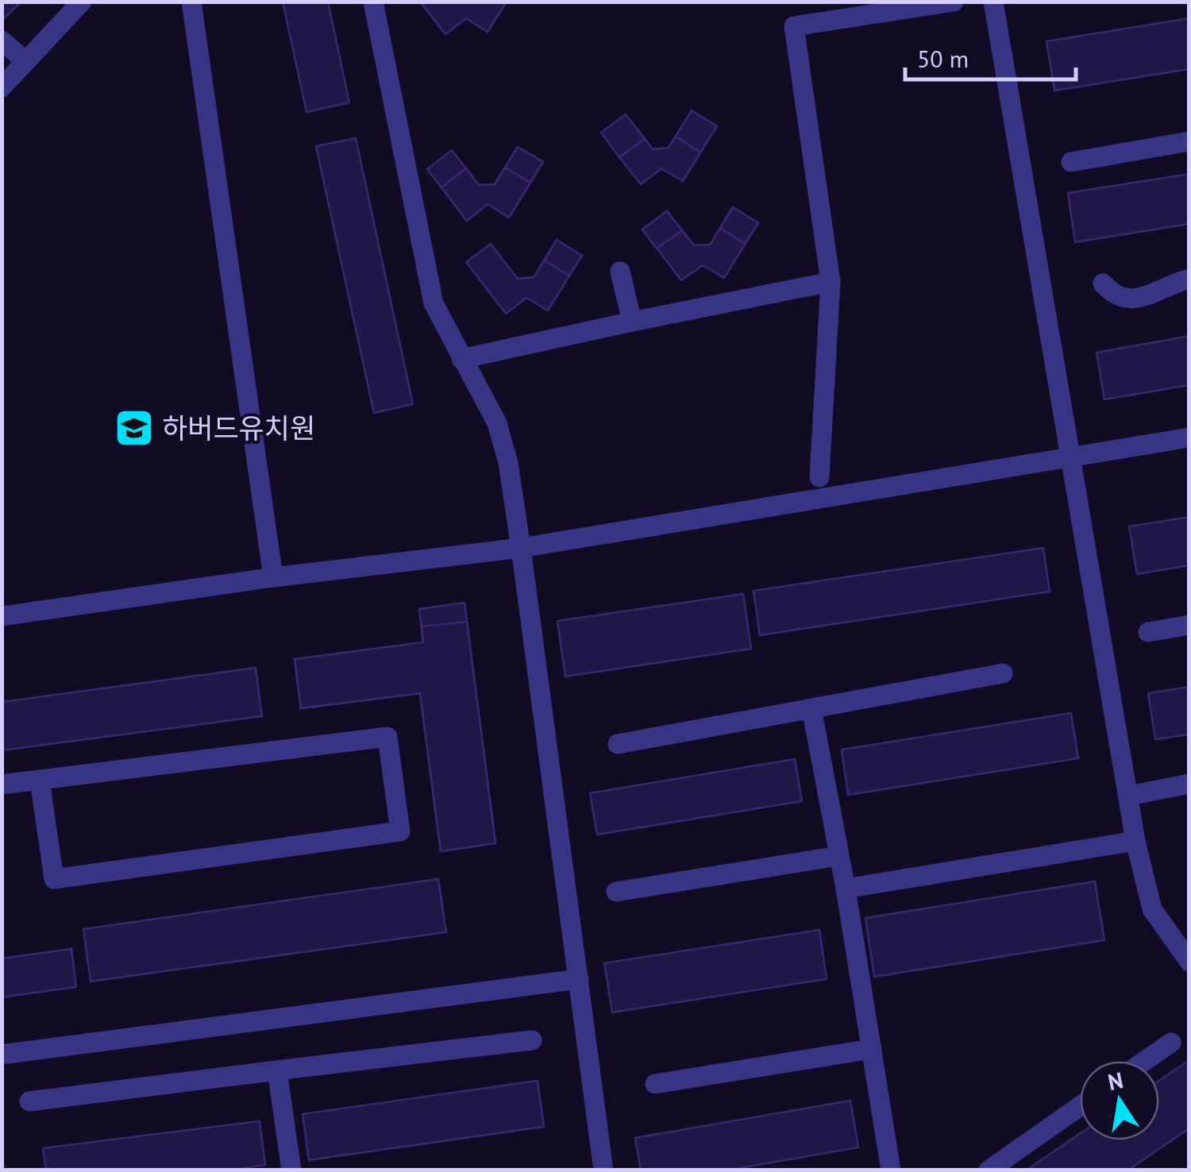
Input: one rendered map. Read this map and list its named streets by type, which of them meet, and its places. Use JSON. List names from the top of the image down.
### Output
{
  "places": {
    "school or university": ["하버드유치원"]
  },
  "scale_bar": "50 m",
  "north": "top"
}
